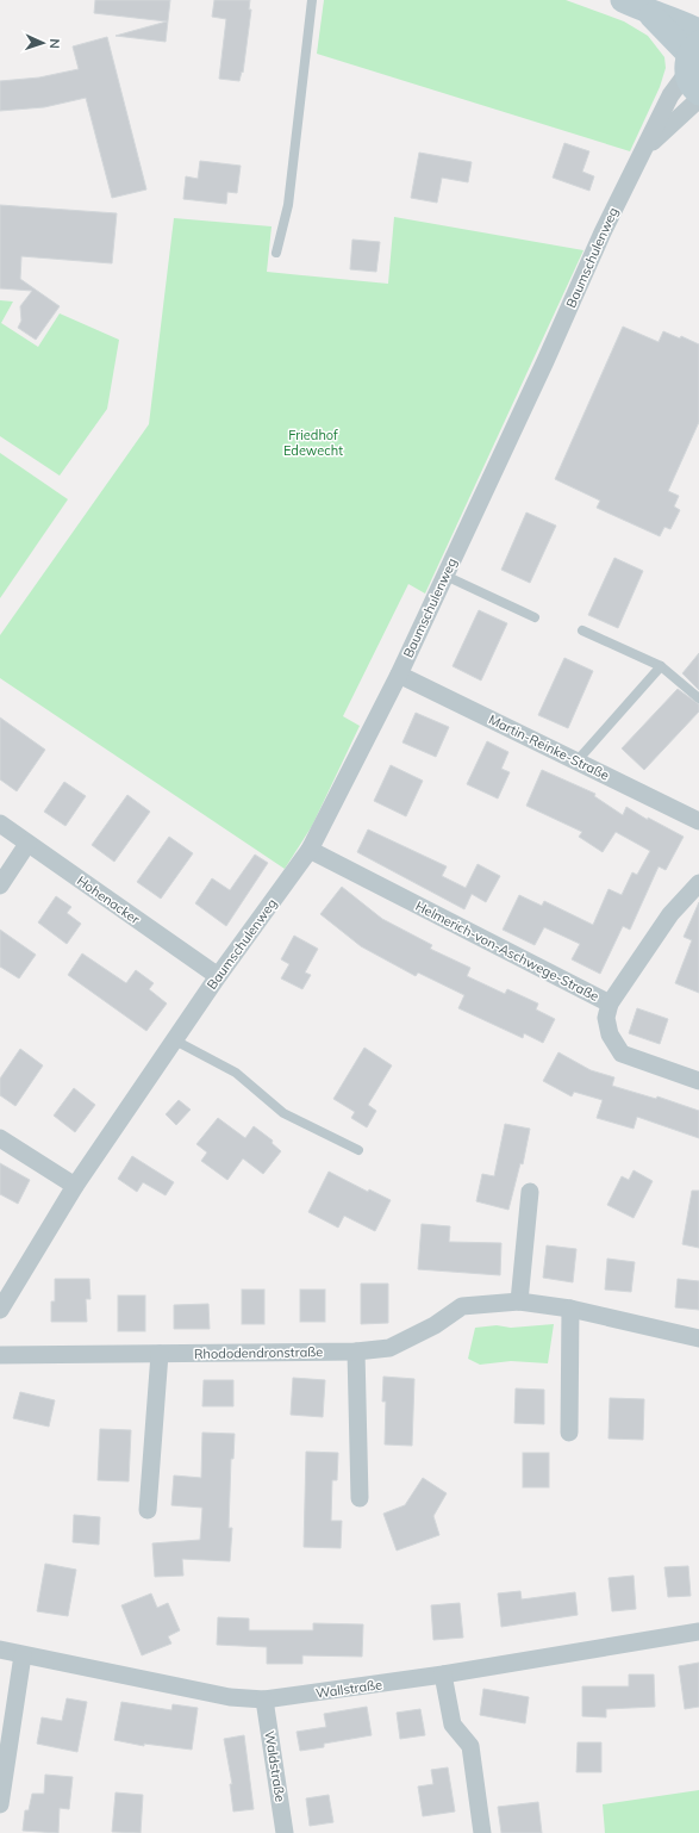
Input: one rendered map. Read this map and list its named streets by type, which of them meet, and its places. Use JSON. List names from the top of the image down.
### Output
{
  "streets": {
    "street": [
      "Baumschulenweg",
      "Martin-Reinke-Straße",
      "Hohenacker",
      "Helmerich-von-Aschwege-Straße",
      "Rhododendronstraße",
      "Wallstraße",
      "Waldstraße"
    ]
  },
  "crossings": [
    ["Baumschulenweg", "Martin-Reinke-Straße"],
    ["Baumschulenweg", "Hohenacker"],
    ["Baumschulenweg", "Helmerich-von-Aschwege-Straße"],
    ["Wallstraße", "Waldstraße"]
  ],
  "parks": ["Friedhof Edewecht"],
  "north": "right"
}
